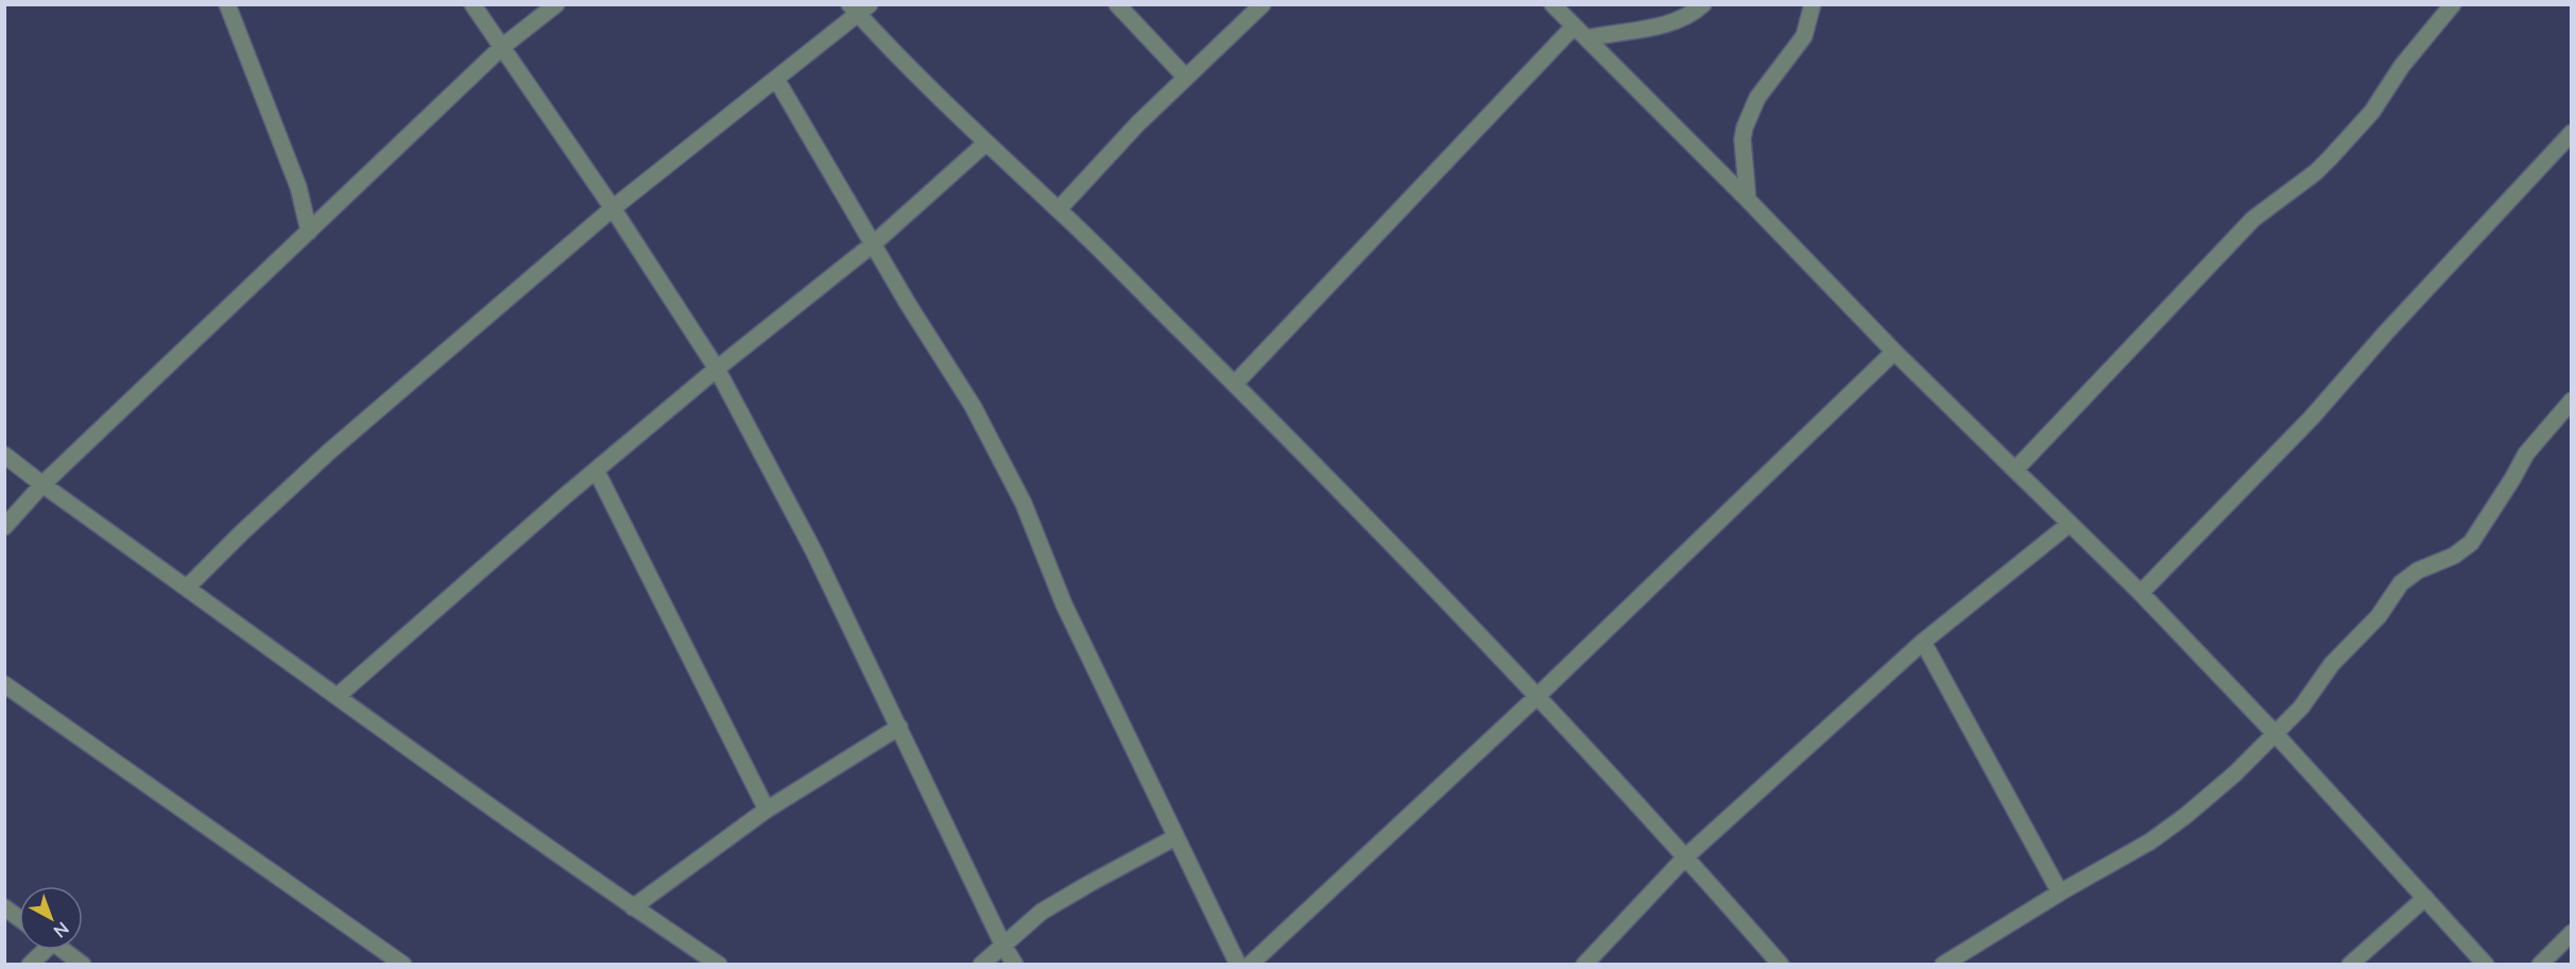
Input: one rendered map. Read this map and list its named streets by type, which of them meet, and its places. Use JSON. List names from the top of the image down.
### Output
{
  "north": "bottom right"
}
